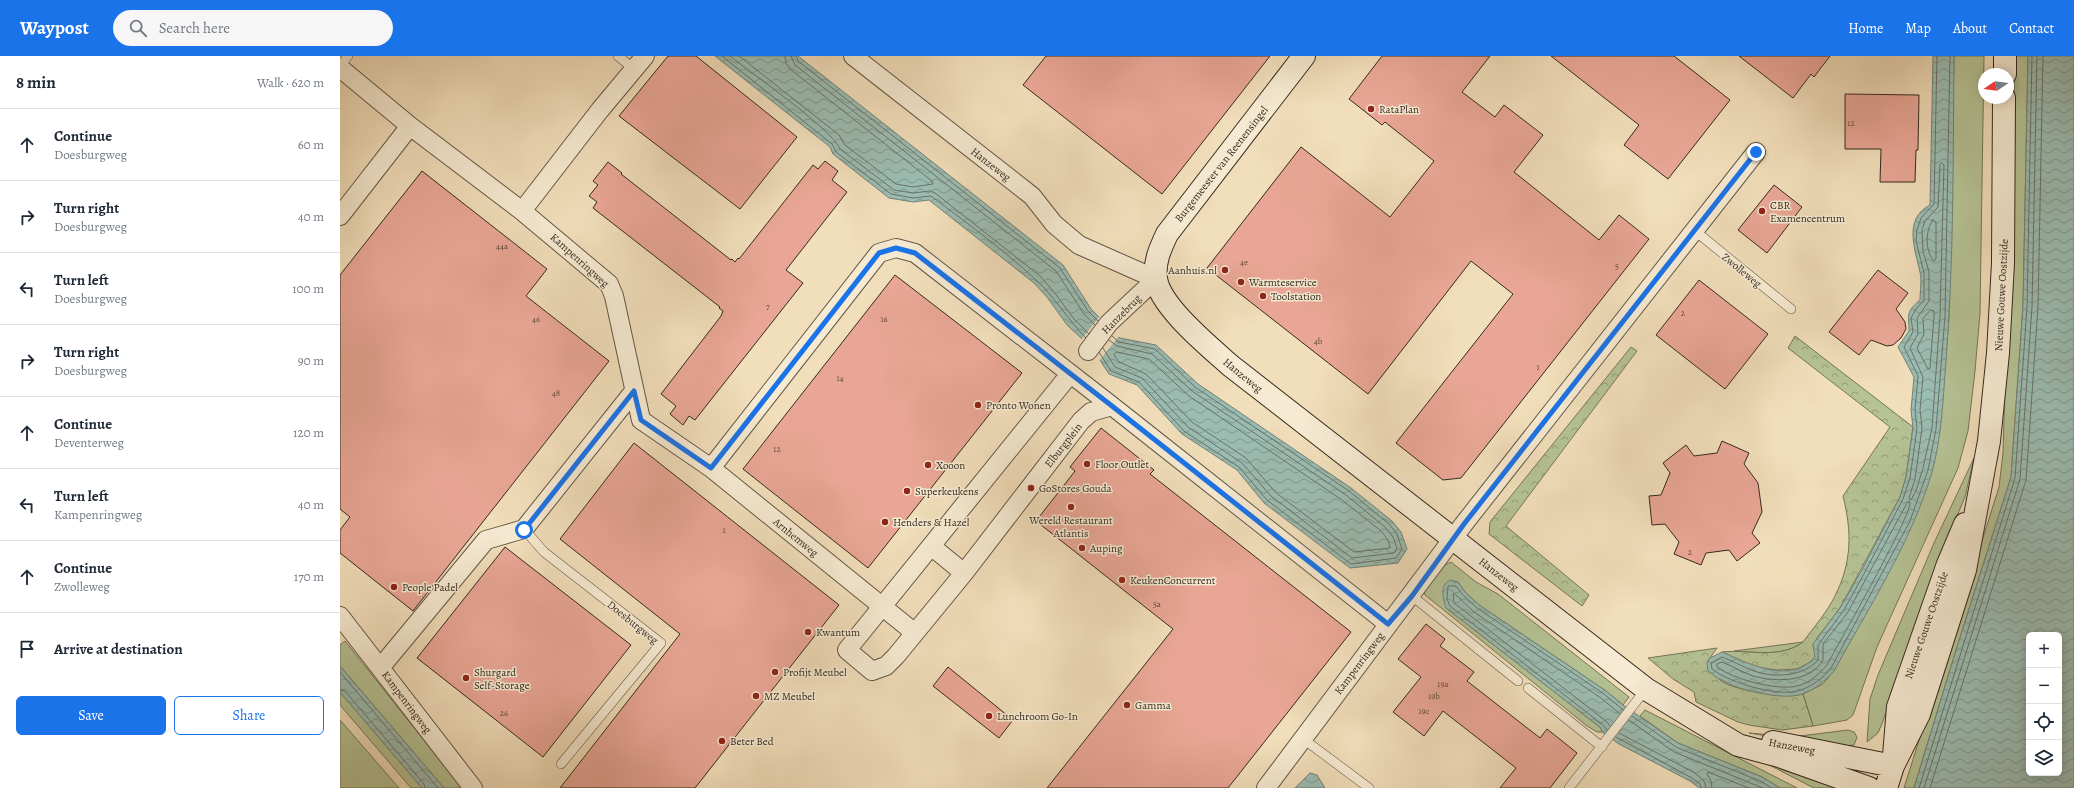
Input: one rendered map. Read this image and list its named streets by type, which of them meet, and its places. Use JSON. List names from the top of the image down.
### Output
{
  "streets": {
    "street": [
      "Hanzeweg",
      "Burgemeester van Reenensingel",
      "Kampenringweg",
      "Nieuwe Gouwe Oostzijde",
      "Hanzebrug",
      "Elburgplein",
      "Arnhemweg"
    ],
    "lane": ["Zwolleweg", "Doesburgweg"]
  },
  "crossings": [
    ["Hanzeweg", "Burgemeester van Reenensingel"],
    ["Hanzeweg", "Kampenringweg"],
    ["Hanzeweg", "Nieuwe Gouwe Oostzijde"],
    ["Hanzeweg", "Hanzebrug"],
    ["Burgemeester van Reenensingel", "Hanzebrug"],
    ["Elburgplein", "Arnhemweg"]
  ],
  "places": [
    "RataPlan",
    "CBR Examencentrum",
    "Aanhuis.nl",
    "Warmteservice",
    "Toolstation",
    "Pronto Wonen",
    "Floor Outlet",
    "Xooon",
    "GoStores Gouda",
    "Superkeukens",
    "Wereld Restaurant Atlantis",
    "Henders & Hazel",
    "Auping",
    "KeukenConcurrent",
    "People Padel",
    "Kwantum",
    "Profijt Meubel",
    "Shurgard Self-Storage",
    "MZ Meubel",
    "Gamma",
    "Lunchroom Go-In",
    "Beter Bed"
  ],
  "house_numbers": [
    "12",
    "44a",
    "4e",
    "5",
    "7",
    "2",
    "46",
    "16",
    "4b",
    "1",
    "14",
    "48",
    "12",
    "1",
    "2",
    "5a",
    "19a",
    "19b",
    "19c",
    "26"
  ],
  "north": "left",
  "page": {
    "header": "Waypost",
    "search": "Search here",
    "nav": [
      "Home",
      "Map",
      "About",
      "Contact"
    ],
    "heading": ["8 min", "Walk · 620 m"],
    "list": [
      ["Continue", "Doesburgweg", "60 m"],
      ["Turn right", "Doesburgweg", "40 m"],
      ["Turn left", "Doesburgweg", "100 m"],
      ["Turn right", "Doesburgweg", "90 m"],
      ["Continue", "Deventerweg", "120 m"],
      ["Turn left", "Kampenringweg", "40 m"],
      ["Continue", "Zwolleweg", "170 m"],
      "Arrive at destination"
    ],
    "map_buttons": ["+", "−"],
    "buttons": ["Save", "Share"]
  }
}
